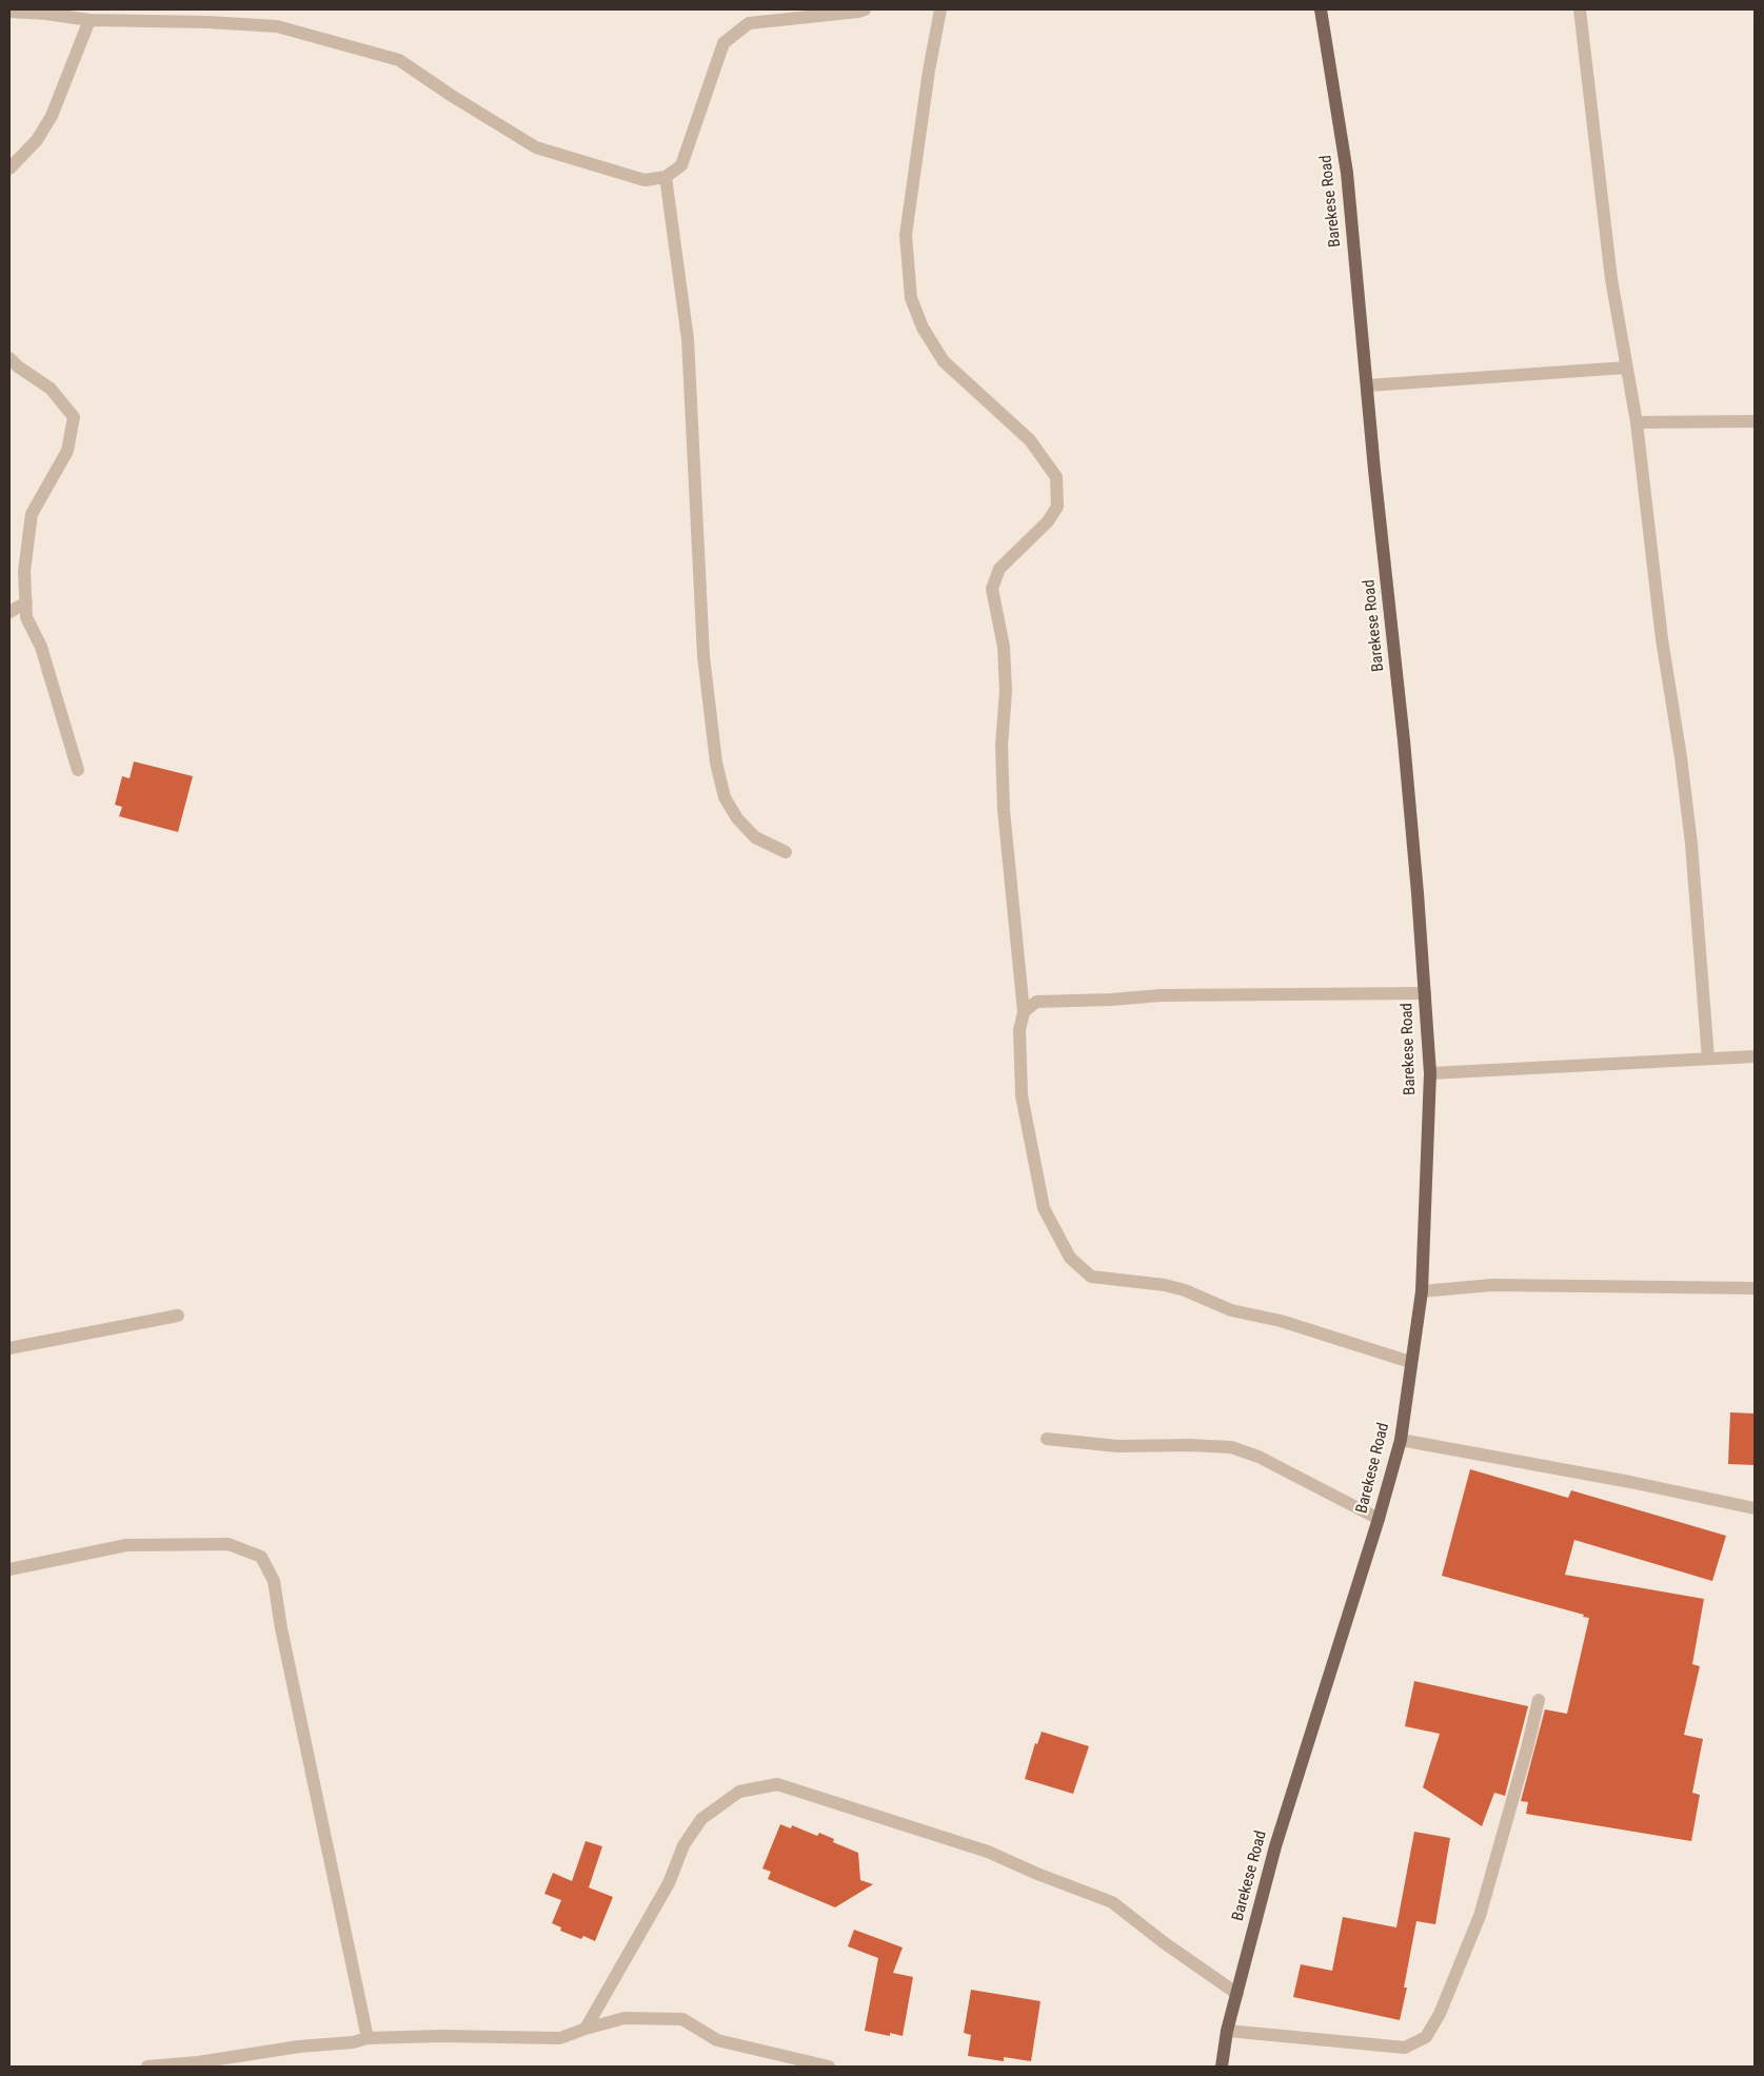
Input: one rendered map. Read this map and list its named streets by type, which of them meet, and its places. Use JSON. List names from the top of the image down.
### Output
{
  "streets": {
    "main road": ["Barekese Road"]
  }
}
